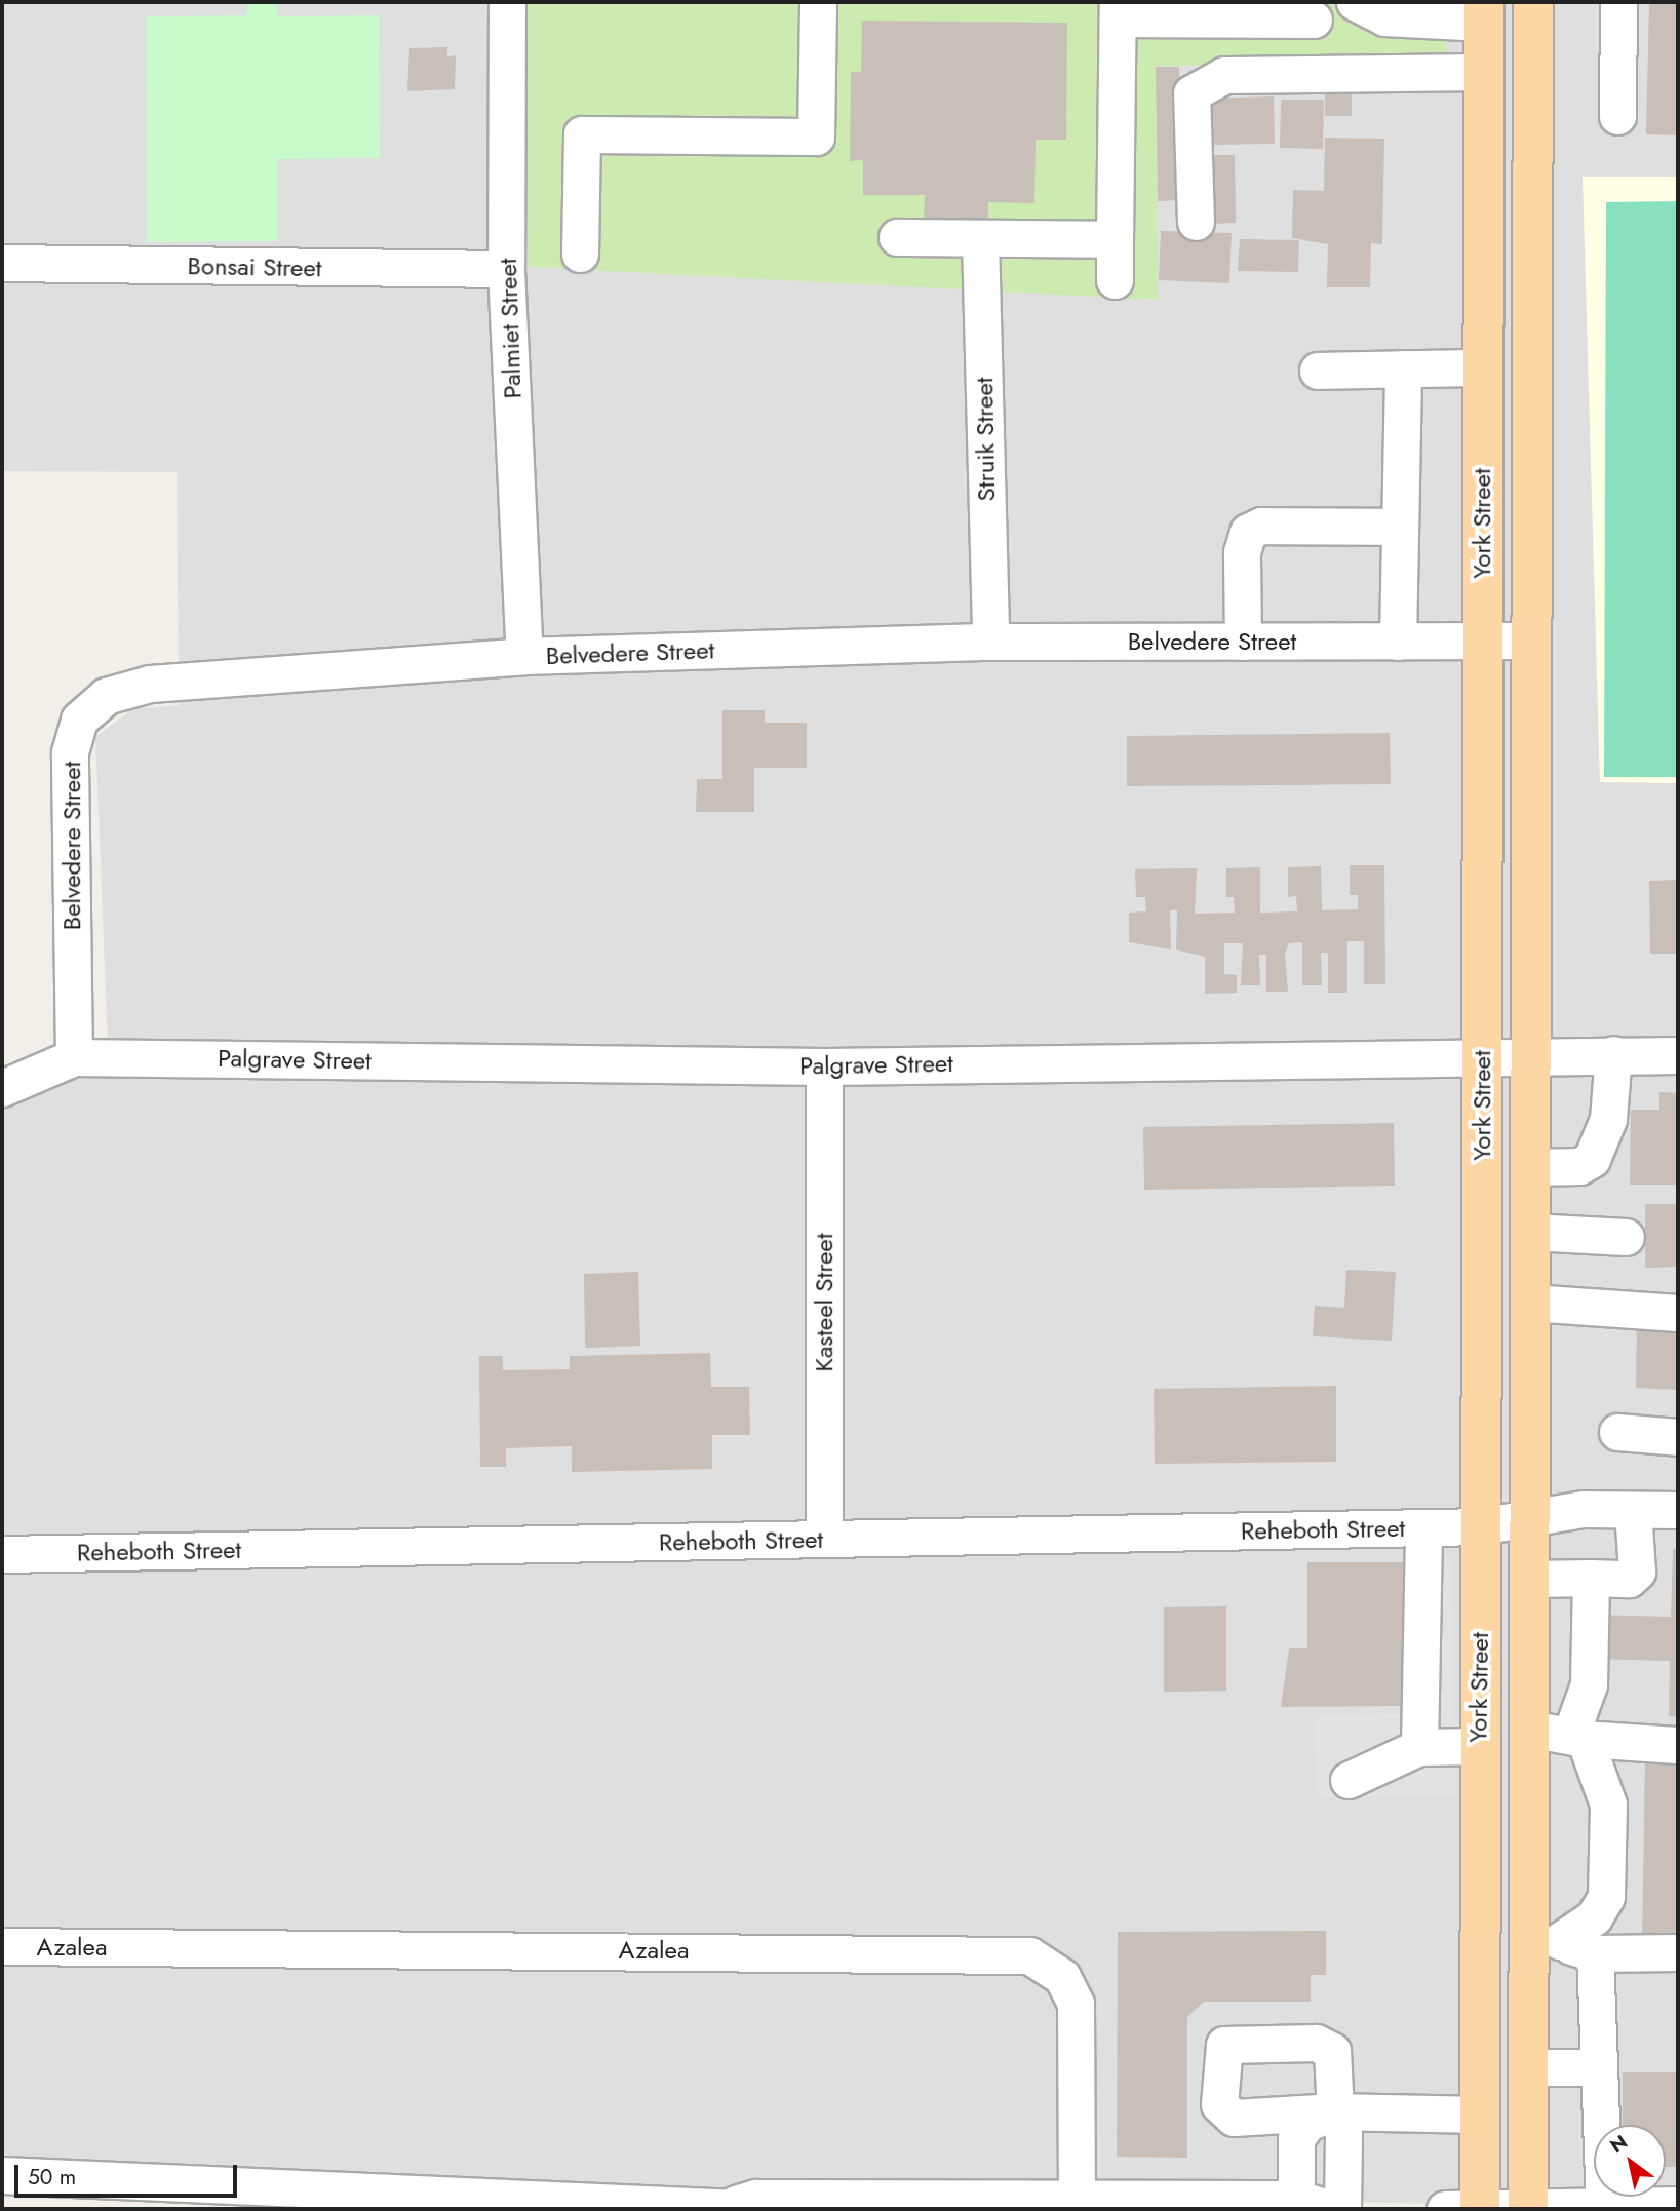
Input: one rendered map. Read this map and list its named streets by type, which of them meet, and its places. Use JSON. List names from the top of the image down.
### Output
{
  "streets": {
    "main road": ["York Street"],
    "street": [
      "Bonsai Street",
      "Palmiet Street",
      "Struik Street",
      "Belvedere Street",
      "Palgrave Street",
      "Kasteel Street",
      "Reheboth Street",
      "Azalea"
    ]
  },
  "crossings": [
    ["Bonsai Street", "Palmiet Street"],
    ["Palmiet Street", "Belvedere Street"],
    ["Struik Street", "Belvedere Street"],
    ["York Street", "Belvedere Street"],
    ["York Street", "Palgrave Street"],
    ["York Street", "Reheboth Street"],
    ["Belvedere Street", "Palgrave Street"],
    ["Palgrave Street", "Kasteel Street"],
    ["Kasteel Street", "Reheboth Street"]
  ],
  "scale_bar": "50 m",
  "north": "top left"
}
